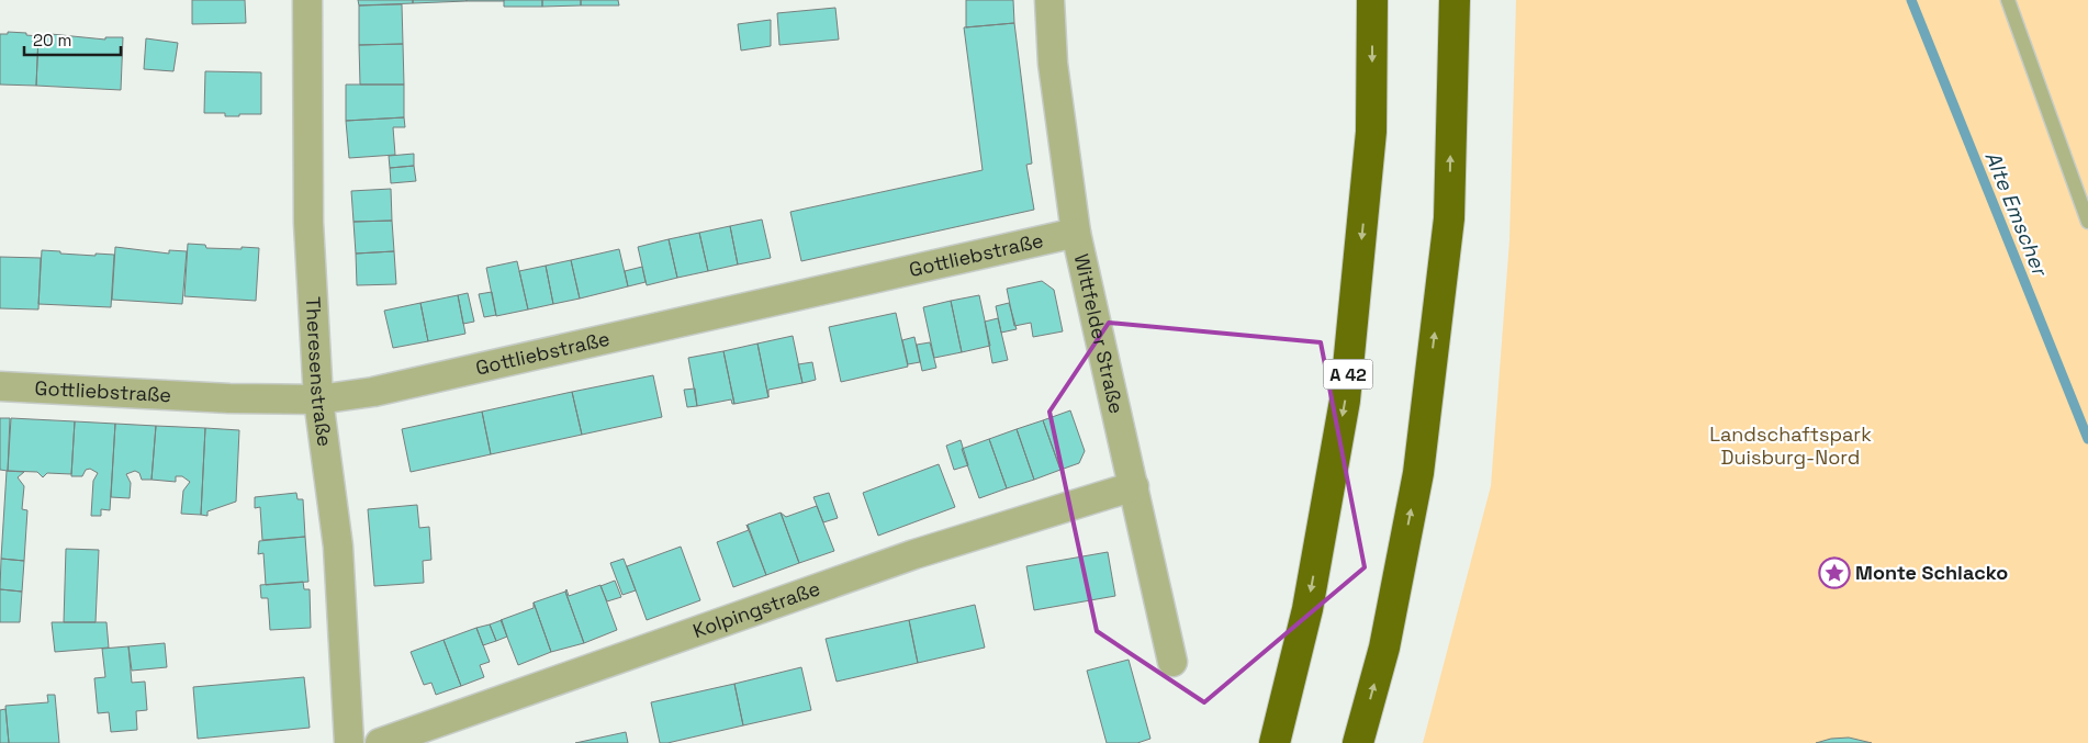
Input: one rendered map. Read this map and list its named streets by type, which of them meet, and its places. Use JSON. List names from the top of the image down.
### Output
{
  "streets": {
    "highway": ["A 42"],
    "street": [
      "Gottliebstraße",
      "Wittfelder Straße",
      "Theresenstraße",
      "Kolpingstraße"
    ]
  },
  "crossings": [
    ["Gottliebstraße", "Wittfelder Straße"],
    ["Gottliebstraße", "Theresenstraße"],
    ["Wittfelder Straße", "Kolpingstraße"]
  ],
  "water": ["Alte Emscher"],
  "parks": ["Landschaftspark Duisburg-Nord"],
  "places": {
    "place": ["Monte Schlacko"]
  },
  "scale_bar": "20 m"
}
